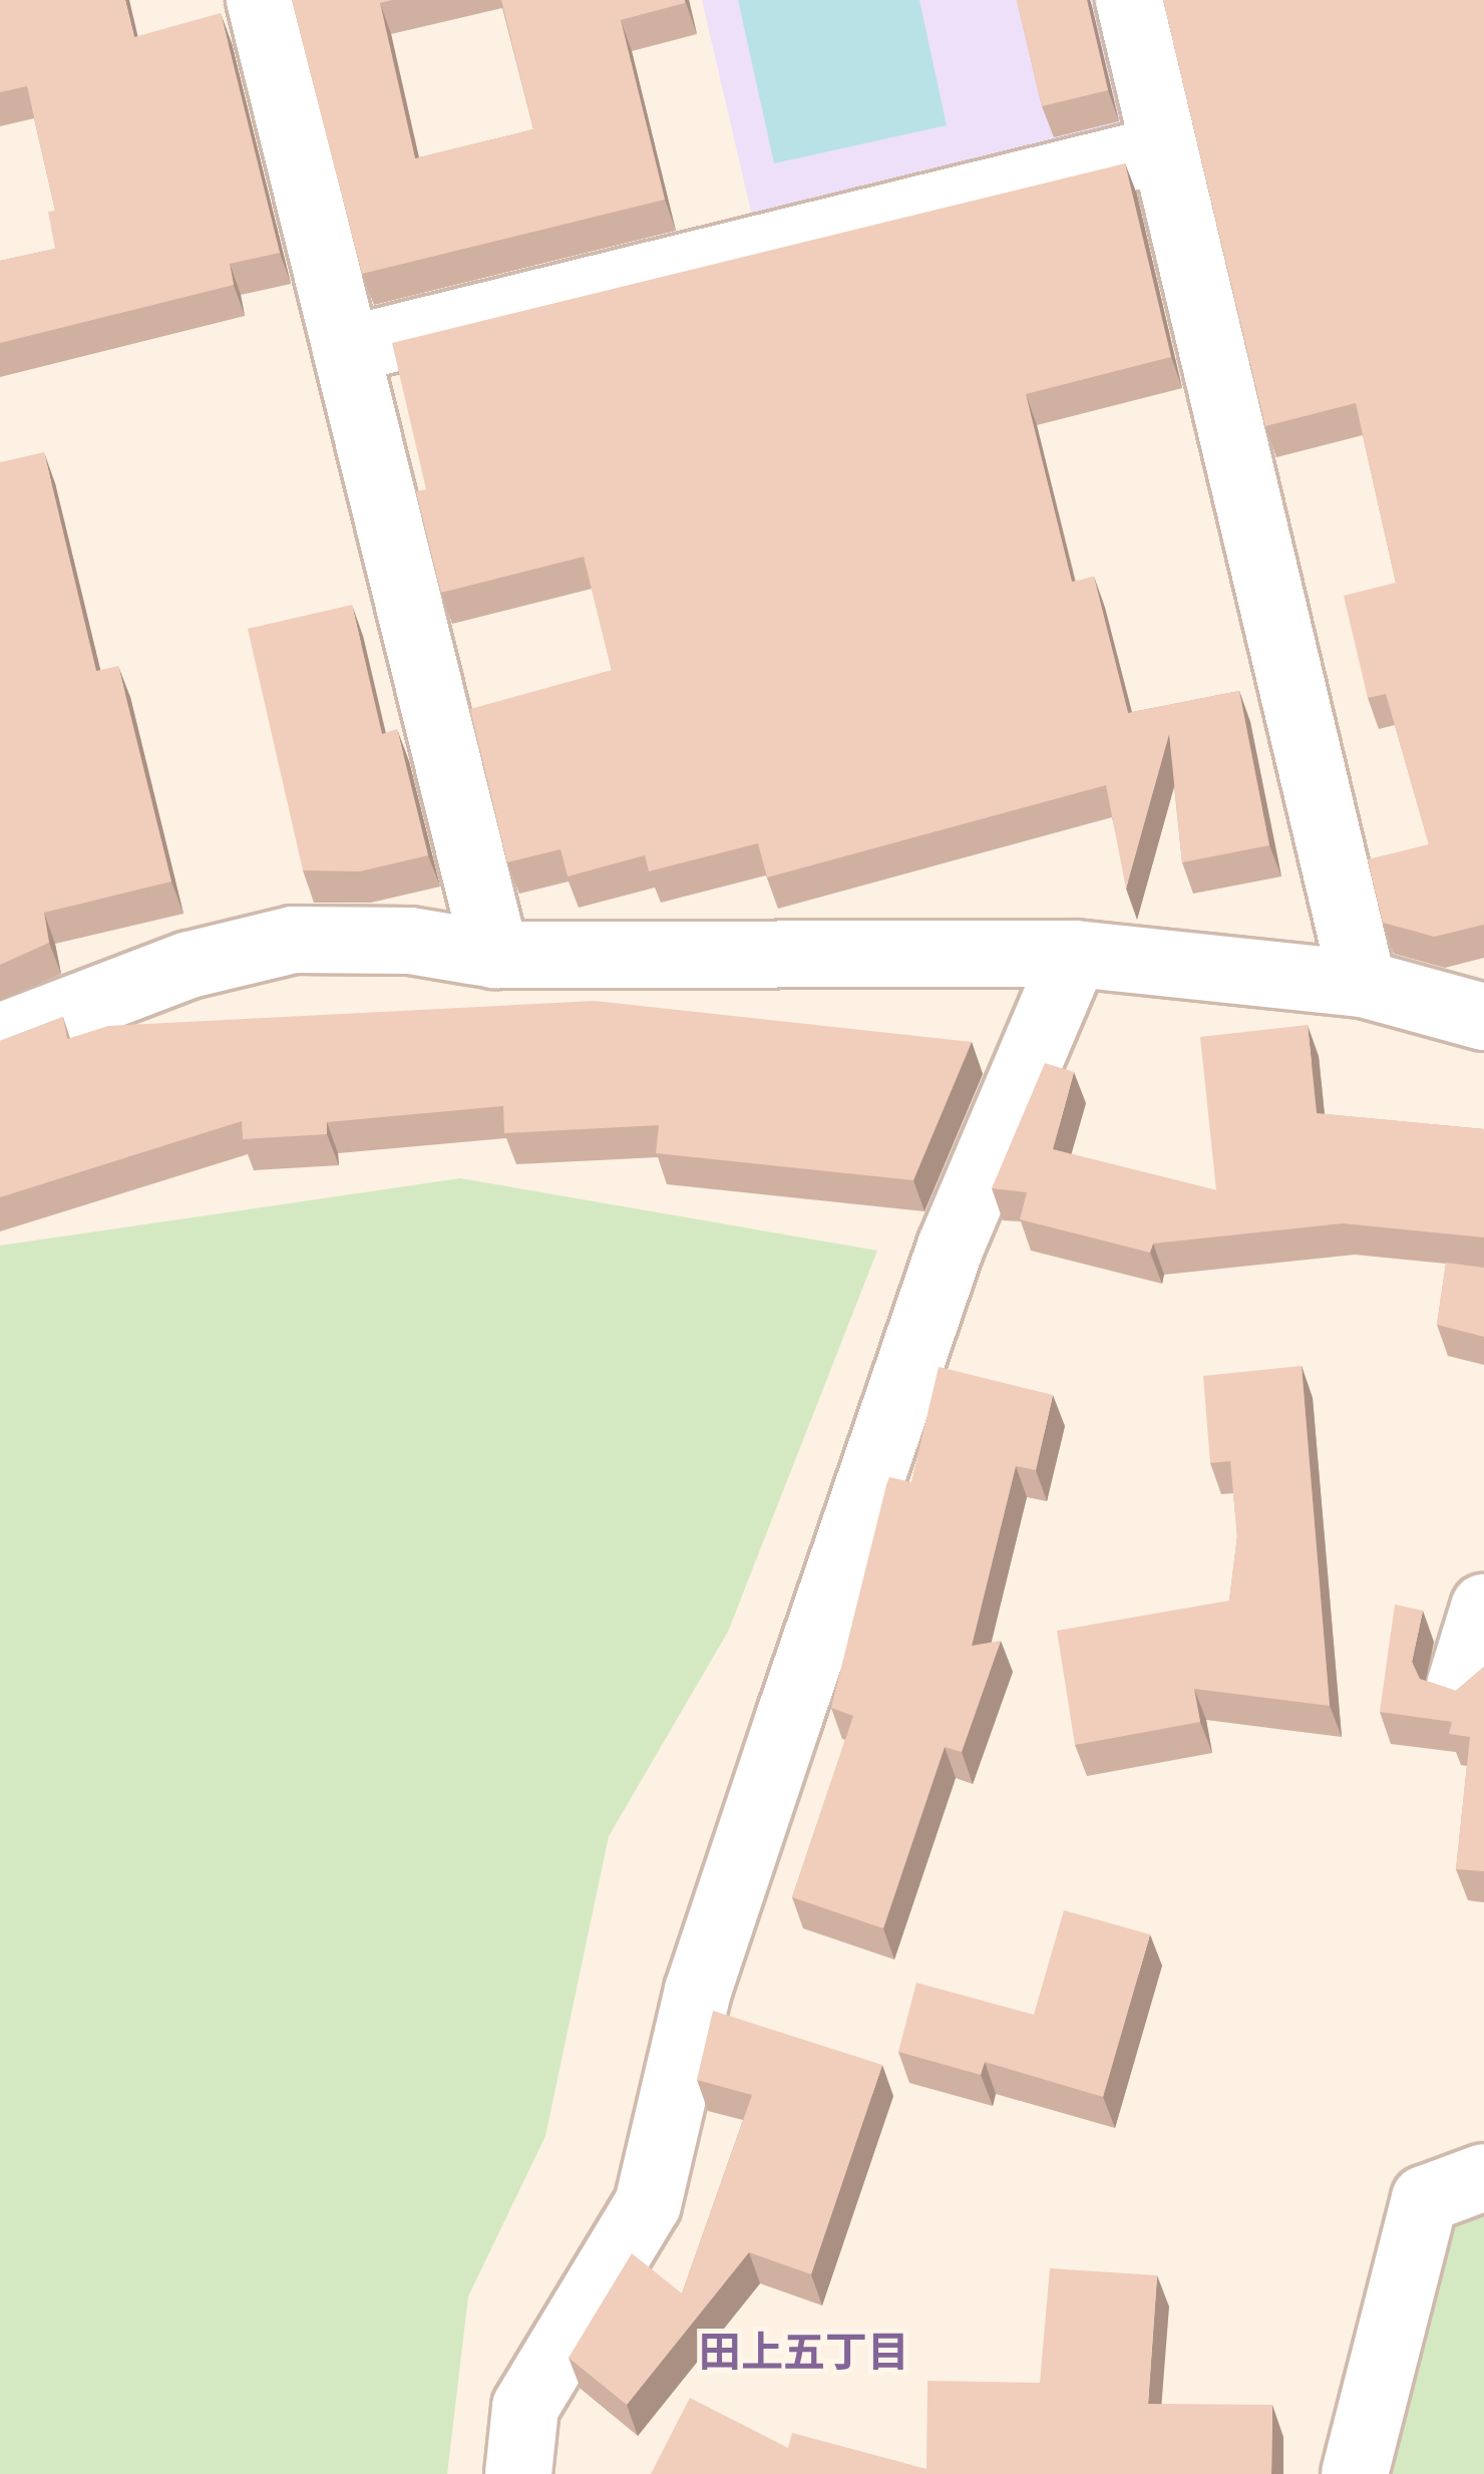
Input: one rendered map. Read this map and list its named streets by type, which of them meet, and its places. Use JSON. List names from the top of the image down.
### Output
{
  "districts": ["田上五丁目"]
}
